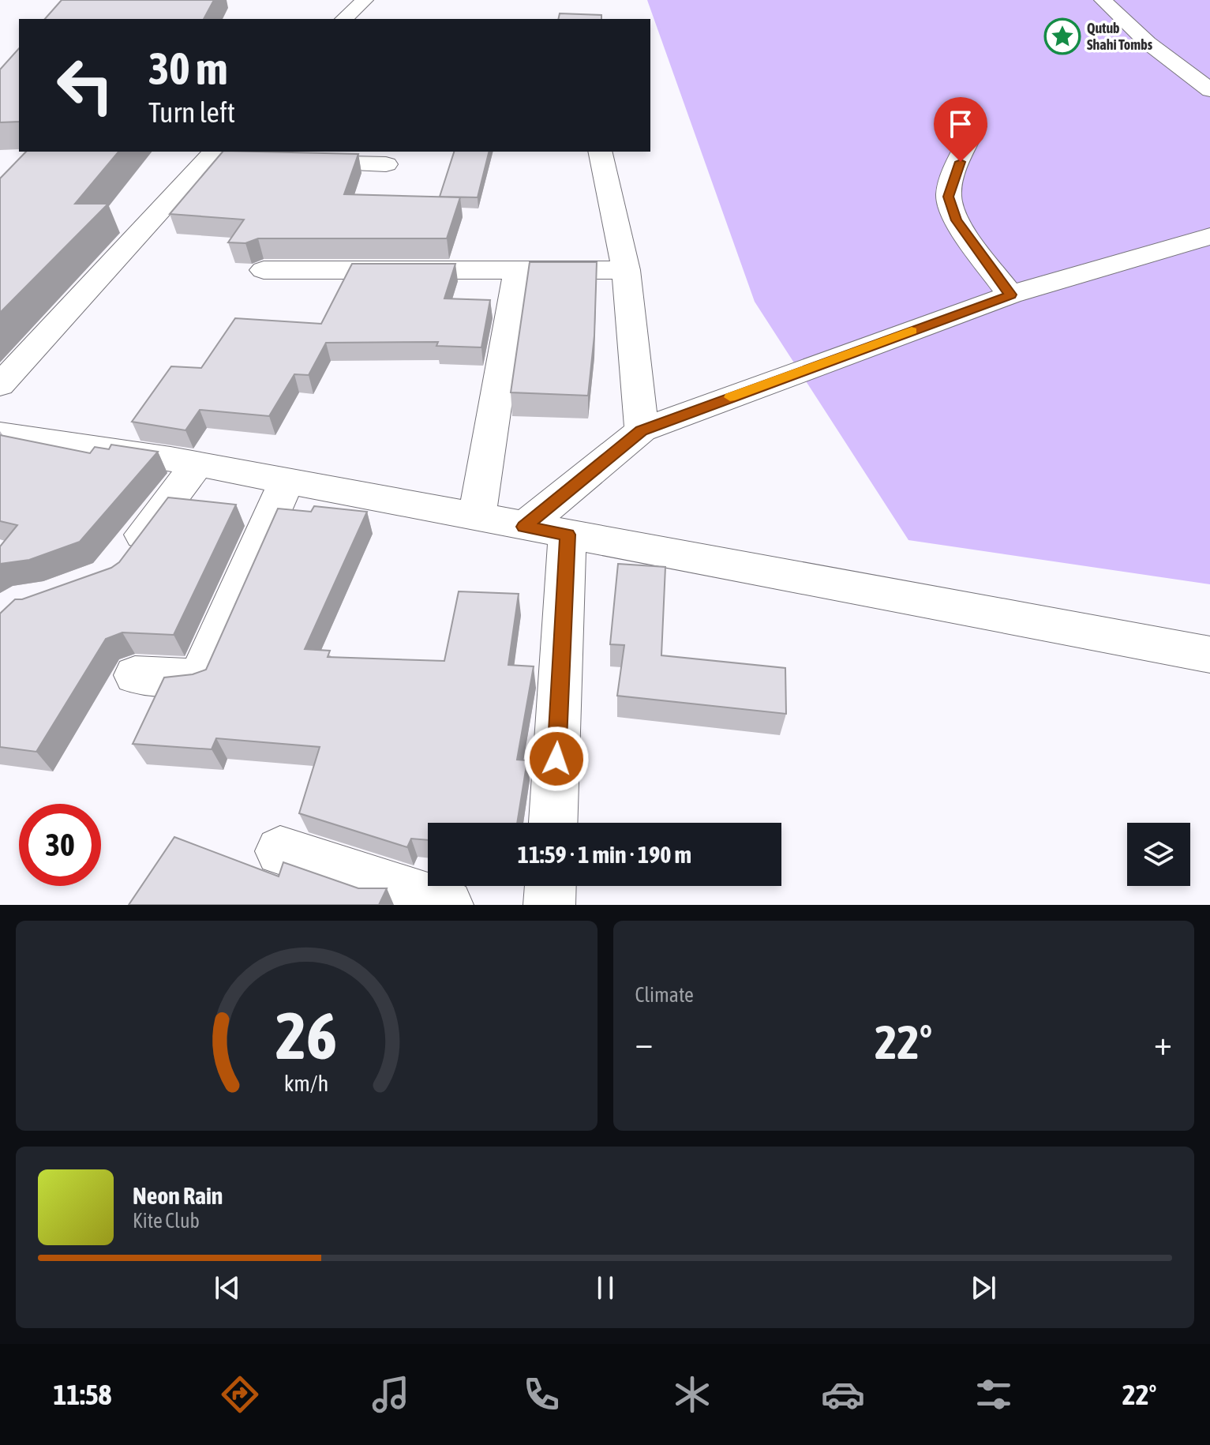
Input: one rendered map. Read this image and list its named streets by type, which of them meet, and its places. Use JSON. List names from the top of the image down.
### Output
{
  "places": {
    "place": ["Qutub Shahi Tombs"]
  },
  "page": {
    "turn": ["30 m", "Turn left"],
    "limit": "30",
    "trip": "11:59 · 1 min · 190 m",
    "tile": "Climate",
    "heat": ["−", "22°", "+"],
    "song": ["Neon Rain", "Kite Club"],
    "tabs": ["11:58", "22°"],
    "gauge": ["26", "km/h"]
  }
}
